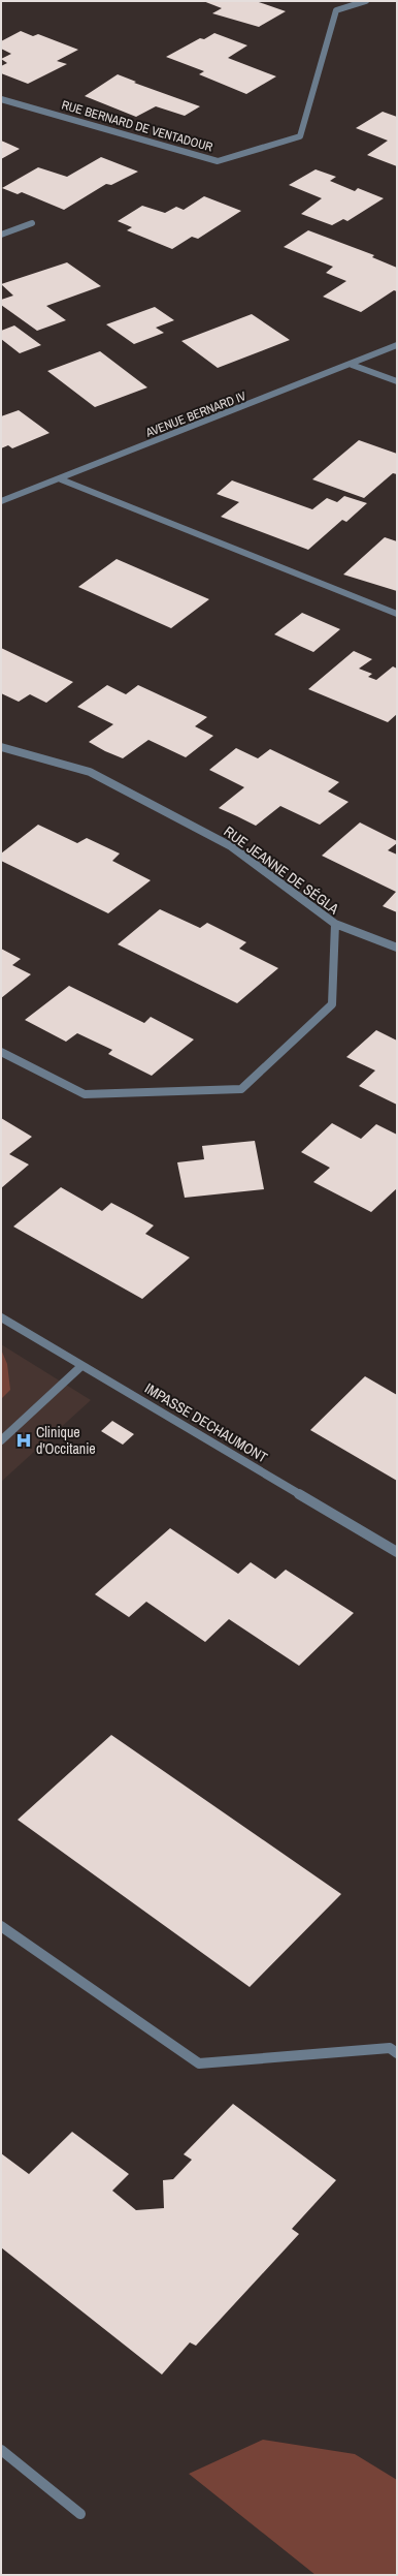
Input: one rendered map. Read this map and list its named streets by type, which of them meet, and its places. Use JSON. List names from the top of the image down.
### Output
{
  "streets": {
    "street": [
      "RUE BERNARD DE VENTADOUR",
      "AVENUE BERNARD IV",
      "RUE JEANNE DE SÉGLA",
      "IMPASSE DECHAUMONT"
    ]
  },
  "places": {
    "hospital": ["Clinique d'Occitanie"]
  }
}
